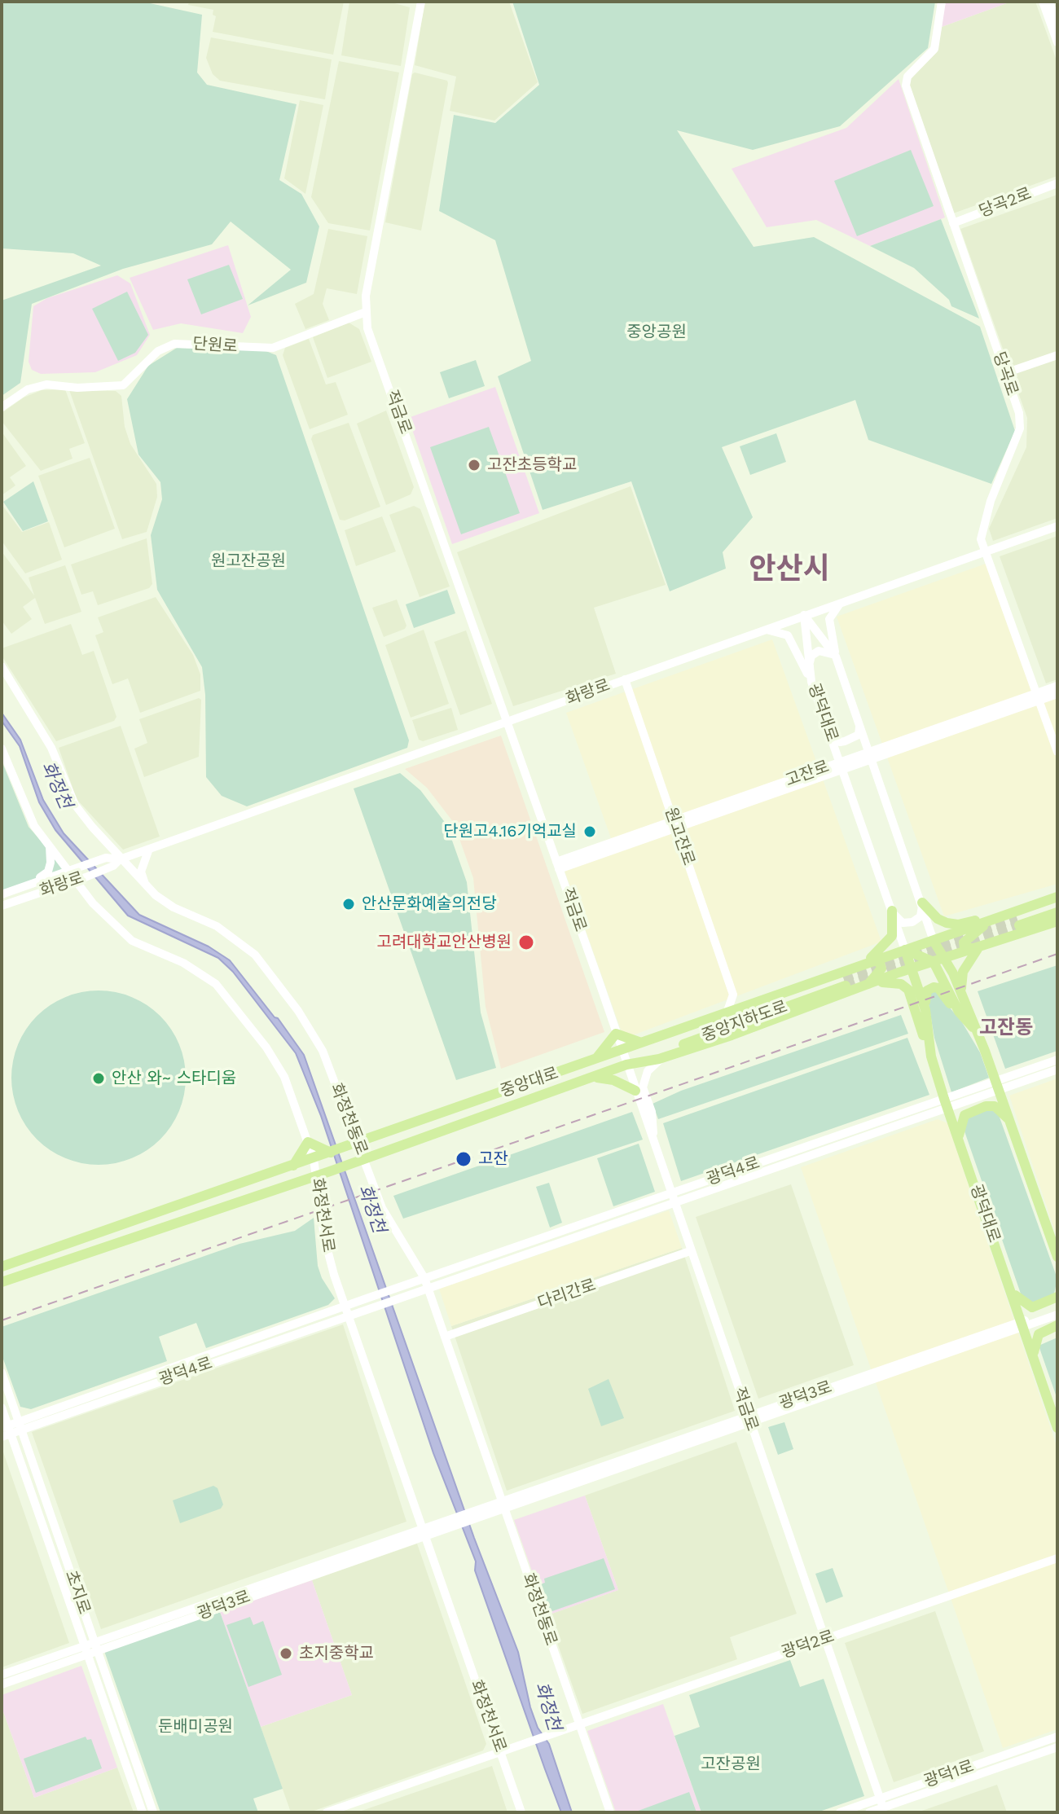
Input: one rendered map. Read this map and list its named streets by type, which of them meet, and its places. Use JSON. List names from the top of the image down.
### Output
{
  "streets": {
    "main road": ["광덕대로", "중앙지하도로", "중앙대로"],
    "street": [
      "당곡2로",
      "단원로",
      "당곡로",
      "적금로",
      "화랑로",
      "고잔로",
      "원고잔로",
      "화정천동로",
      "광덕4로",
      "화정천서로",
      "다리간로",
      "광덕3로",
      "초지로",
      "광덕2로",
      "광덕1로"
    ]
  },
  "crossings": [
    ["당곡2로", "당곡로"],
    ["단원로", "적금로"],
    ["당곡로", "화랑로"],
    ["당곡로", "고잔로"],
    ["적금로", "화랑로"],
    ["적금로", "고잔로"],
    ["적금로", "중앙대로"],
    ["적금로", "광덕4로"],
    ["적금로", "다리간로"],
    ["적금로", "광덕3로"],
    ["적금로", "광덕2로"],
    ["적금로", "광덕1로"],
    ["화랑로", "광덕대로"],
    ["화랑로", "원고잔로"],
    ["화랑로", "화정천동로"],
    ["화랑로", "화정천서로"],
    ["광덕대로", "고잔로"],
    ["광덕대로", "중앙대로"],
    ["광덕대로", "광덕4로"],
    ["광덕대로", "광덕3로"],
    ["고잔로", "원고잔로"],
    ["중앙지하도로", "중앙대로"],
    ["중앙대로", "화정천동로"],
    ["중앙대로", "화정천서로"],
    ["화정천동로", "광덕4로"],
    ["화정천동로", "다리간로"],
    ["화정천동로", "광덕3로"],
    ["화정천동로", "광덕2로"],
    ["광덕4로", "화정천서로"],
    ["광덕4로", "초지로"],
    ["화정천서로", "광덕3로"],
    ["화정천서로", "광덕2로"],
    ["광덕3로", "초지로"]
  ],
  "districts": ["안산시", "고잔동"],
  "water": ["화정천"],
  "parks": [
    "중앙공원",
    "원고잔공원",
    "둔배미공원",
    "고잔공원"
  ],
  "places": [
    "고잔초등학교",
    "단원고4.16기억교실",
    "안산문화예술의전당",
    "고려대학교안산병원",
    "안산 와~ 스타디움",
    "고잔",
    "초지중학교"
  ]
}
